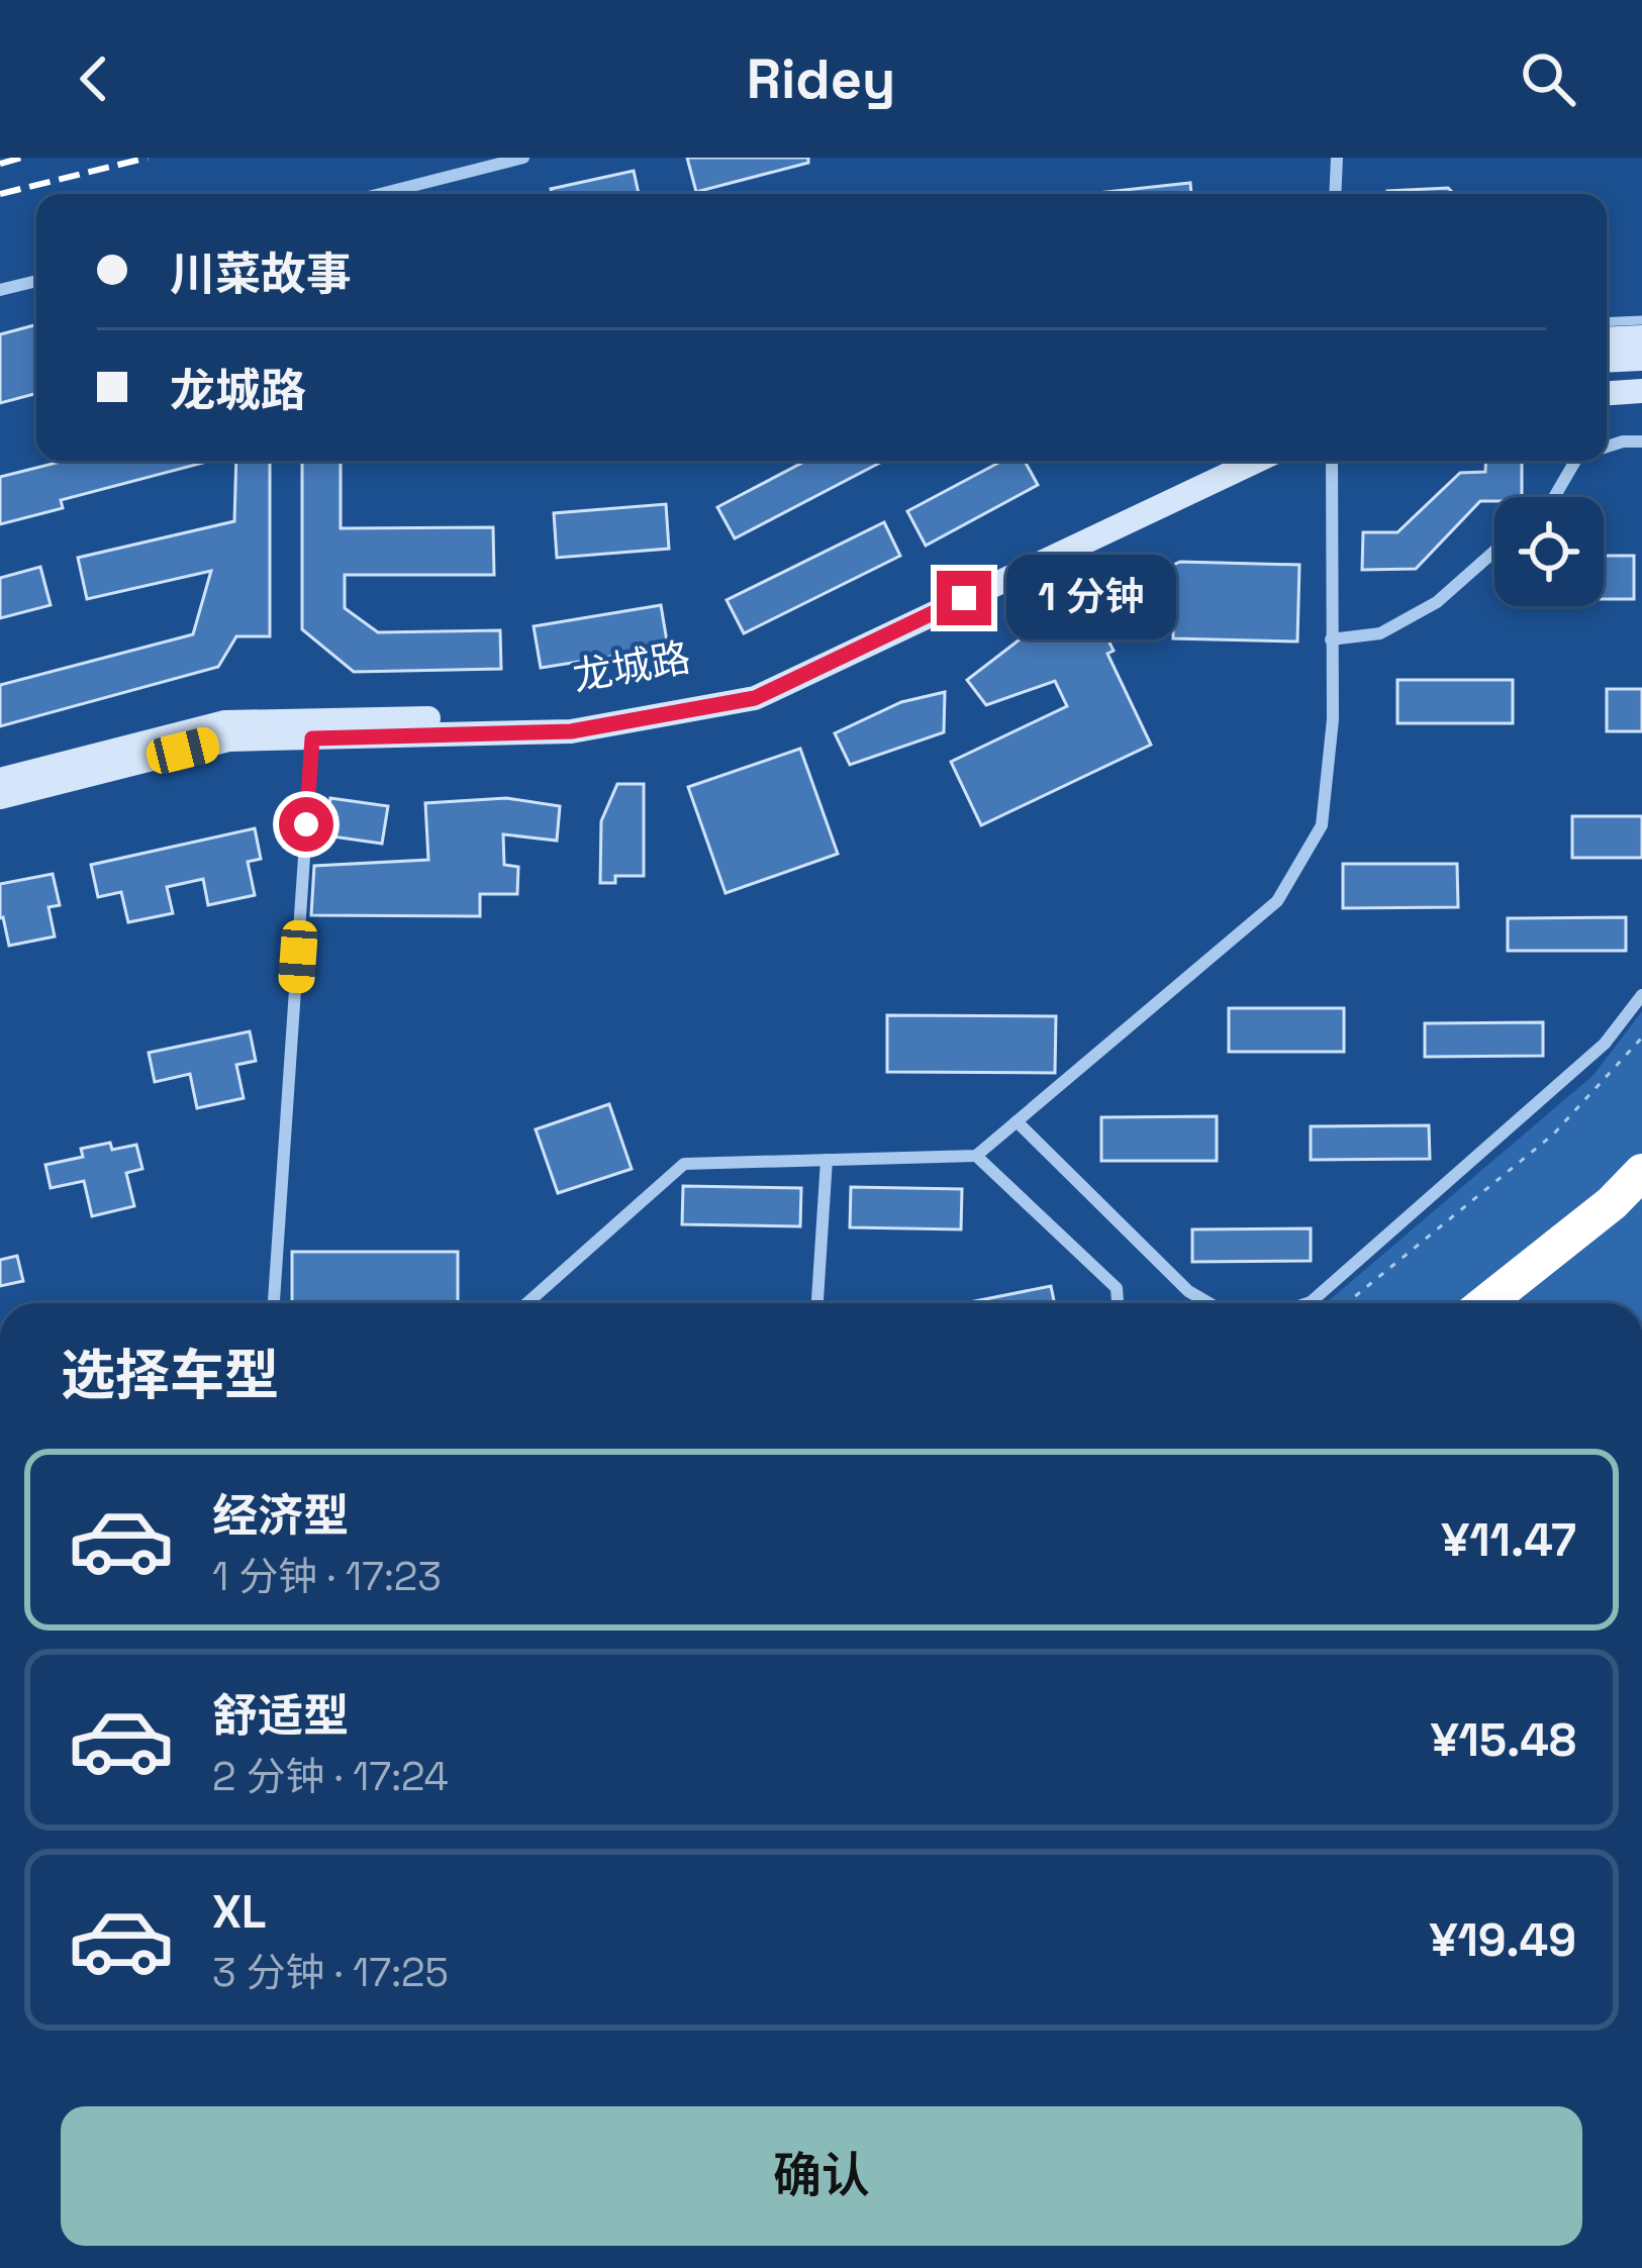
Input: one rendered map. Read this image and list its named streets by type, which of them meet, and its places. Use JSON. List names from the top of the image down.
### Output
{
  "streets": {
    "street": ["龙城路"]
  },
  "page": {
    "header": "Ridey",
    "banner": ["川菜故事", "龙城路"],
    "bubble": "1 分钟",
    "heading": "选择车型",
    "list": [
      {
        "name": "经济型",
        "note": "1 分钟 · 17:23",
        "value": "¥11.47"
      },
      {
        "name": "舒适型",
        "note": "2 分钟 · 17:24",
        "value": "¥15.48"
      },
      {
        "name": "XL",
        "note": "3 分钟 · 17:25",
        "value": "¥19.49"
      }
    ],
    "buttons": "确认"
  }
}
